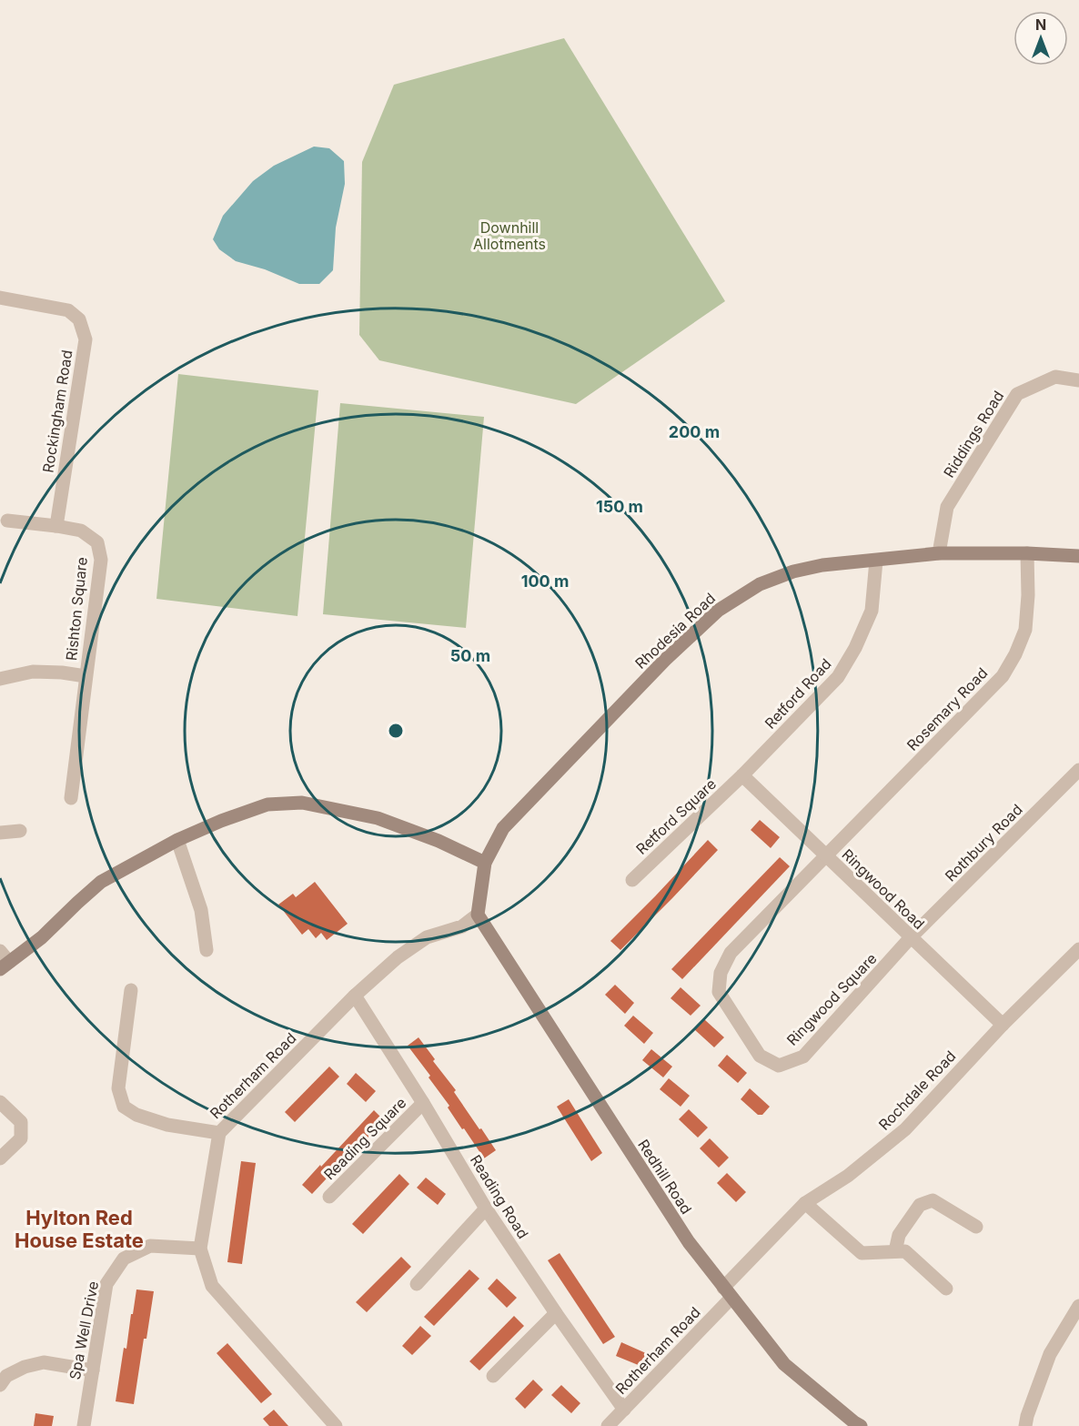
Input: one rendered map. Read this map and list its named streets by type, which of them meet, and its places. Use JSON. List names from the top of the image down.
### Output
{
  "streets": {
    "street": [
      "Rockingham Road",
      "Riddings Road",
      "Rishton Square",
      "Rhodesia Road",
      "Retford Road",
      "Rosemary Road",
      "Retford Square",
      "Rothbury Road",
      "Ringwood Road",
      "Ringwood Square",
      "Rotherham Road",
      "Rochdale Road",
      "Reading Square",
      "Redhill Road",
      "Reading Road",
      "Spa Well Drive"
    ]
  },
  "crossings": [
    ["Rockingham Road", "Rishton Square"],
    ["Riddings Road", "Rhodesia Road"],
    ["Rhodesia Road", "Retford Road"],
    ["Rhodesia Road", "Rosemary Road"],
    ["Rhodesia Road", "Rotherham Road"],
    ["Rhodesia Road", "Redhill Road"],
    ["Retford Road", "Retford Square"],
    ["Retford Road", "Ringwood Road"],
    ["Rosemary Road", "Ringwood Road"],
    ["Rosemary Road", "Ringwood Square"],
    ["Retford Square", "Ringwood Road"],
    ["Rothbury Road", "Ringwood Road"],
    ["Rothbury Road", "Ringwood Square"],
    ["Ringwood Road", "Ringwood Square"],
    ["Ringwood Road", "Rochdale Road"],
    ["Rotherham Road", "Rochdale Road"],
    ["Rotherham Road", "Redhill Road"],
    ["Rotherham Road", "Reading Road"],
    ["Rotherham Road", "Spa Well Drive"],
    ["Rochdale Road", "Redhill Road"],
    ["Reading Square", "Reading Road"]
  ],
  "districts": ["Hylton Red House Estate"],
  "parks": ["Downhill Allotments"],
  "north": "top",
  "rings": [
    "200 m",
    "150 m",
    "100 m",
    "50 m"
  ]
}
